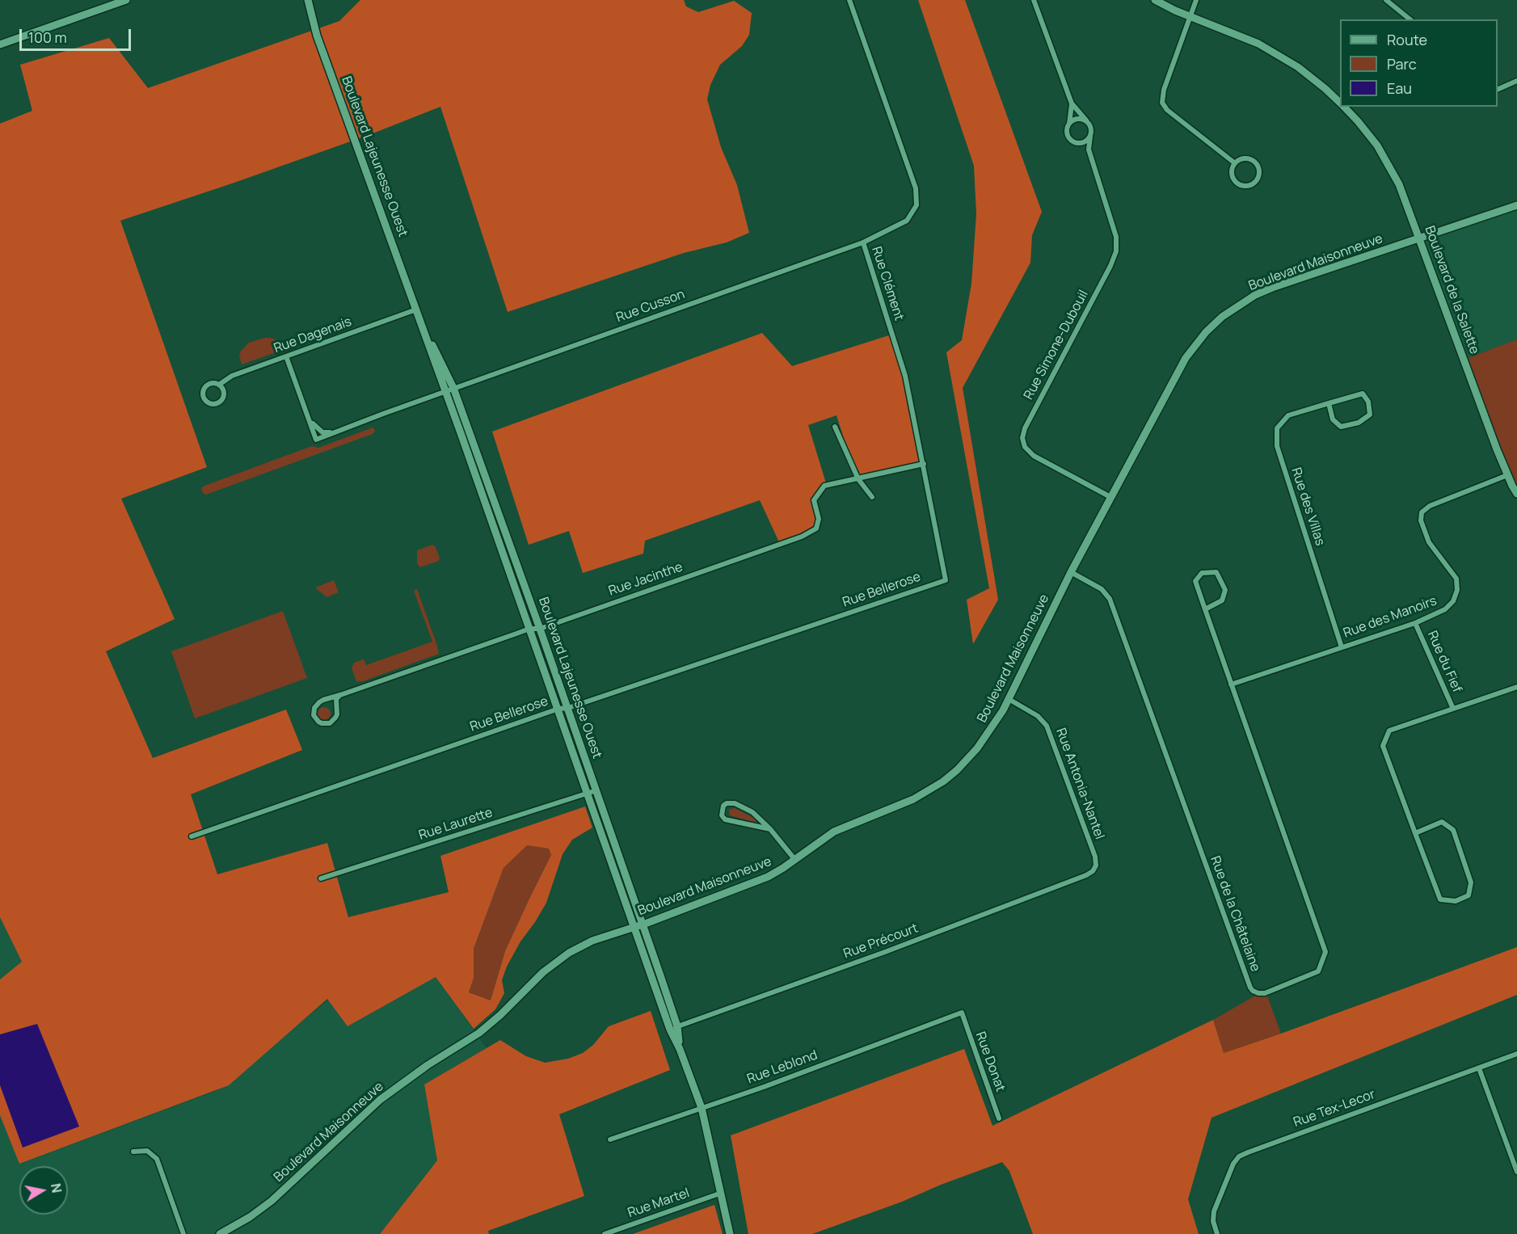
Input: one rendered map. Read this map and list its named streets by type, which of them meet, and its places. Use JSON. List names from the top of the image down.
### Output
{
  "streets": {
    "street": [
      "Boulevard Lajeunesse Ouest",
      "Boulevard Maisonneuve",
      "Rue Clément",
      "Boulevard de la Salette",
      "Rue Cusson",
      "Rue Dagenais",
      "Rue Simone-Dubouil",
      "Rue des Villas",
      "Rue Jacinthe",
      "Rue Bellerose",
      "Rue des Manoirs",
      "Rue du Fief",
      "Rue Antonia-Nantel",
      "Rue Laurette",
      "Rue de la Châtelaine",
      "Rue Précourt",
      "Rue Donat",
      "Rue Leblond",
      "Rue Tex-Lecor",
      "Rue Martel"
    ]
  },
  "crossings": [
    ["Boulevard Lajeunesse Ouest", "Boulevard Maisonneuve"],
    ["Boulevard Lajeunesse Ouest", "Rue Cusson"],
    ["Boulevard Lajeunesse Ouest", "Rue Dagenais"],
    ["Boulevard Lajeunesse Ouest", "Rue Jacinthe"],
    ["Boulevard Lajeunesse Ouest", "Rue Bellerose"],
    ["Boulevard Lajeunesse Ouest", "Rue Laurette"],
    ["Boulevard Lajeunesse Ouest", "Rue Précourt"],
    ["Boulevard Lajeunesse Ouest", "Rue Leblond"],
    ["Boulevard Lajeunesse Ouest", "Rue Martel"],
    ["Boulevard Maisonneuve", "Boulevard de la Salette"],
    ["Boulevard Maisonneuve", "Rue Simone-Dubouil"],
    ["Boulevard Maisonneuve", "Rue Antonia-Nantel"],
    ["Boulevard Maisonneuve", "Rue de la Châtelaine"],
    ["Rue Clément", "Rue Cusson"],
    ["Rue Clément", "Rue Jacinthe"],
    ["Rue Clément", "Rue Bellerose"],
    ["Boulevard de la Salette", "Rue des Manoirs"],
    ["Rue des Villas", "Rue des Manoirs"],
    ["Rue des Manoirs", "Rue du Fief"],
    ["Rue des Manoirs", "Rue de la Châtelaine"],
    ["Rue Antonia-Nantel", "Rue Précourt"],
    ["Rue Donat", "Rue Leblond"]
  ],
  "legend": ["Route", "Parc", "Eau"],
  "scale_bar": "100 m",
  "north": "right"
}
